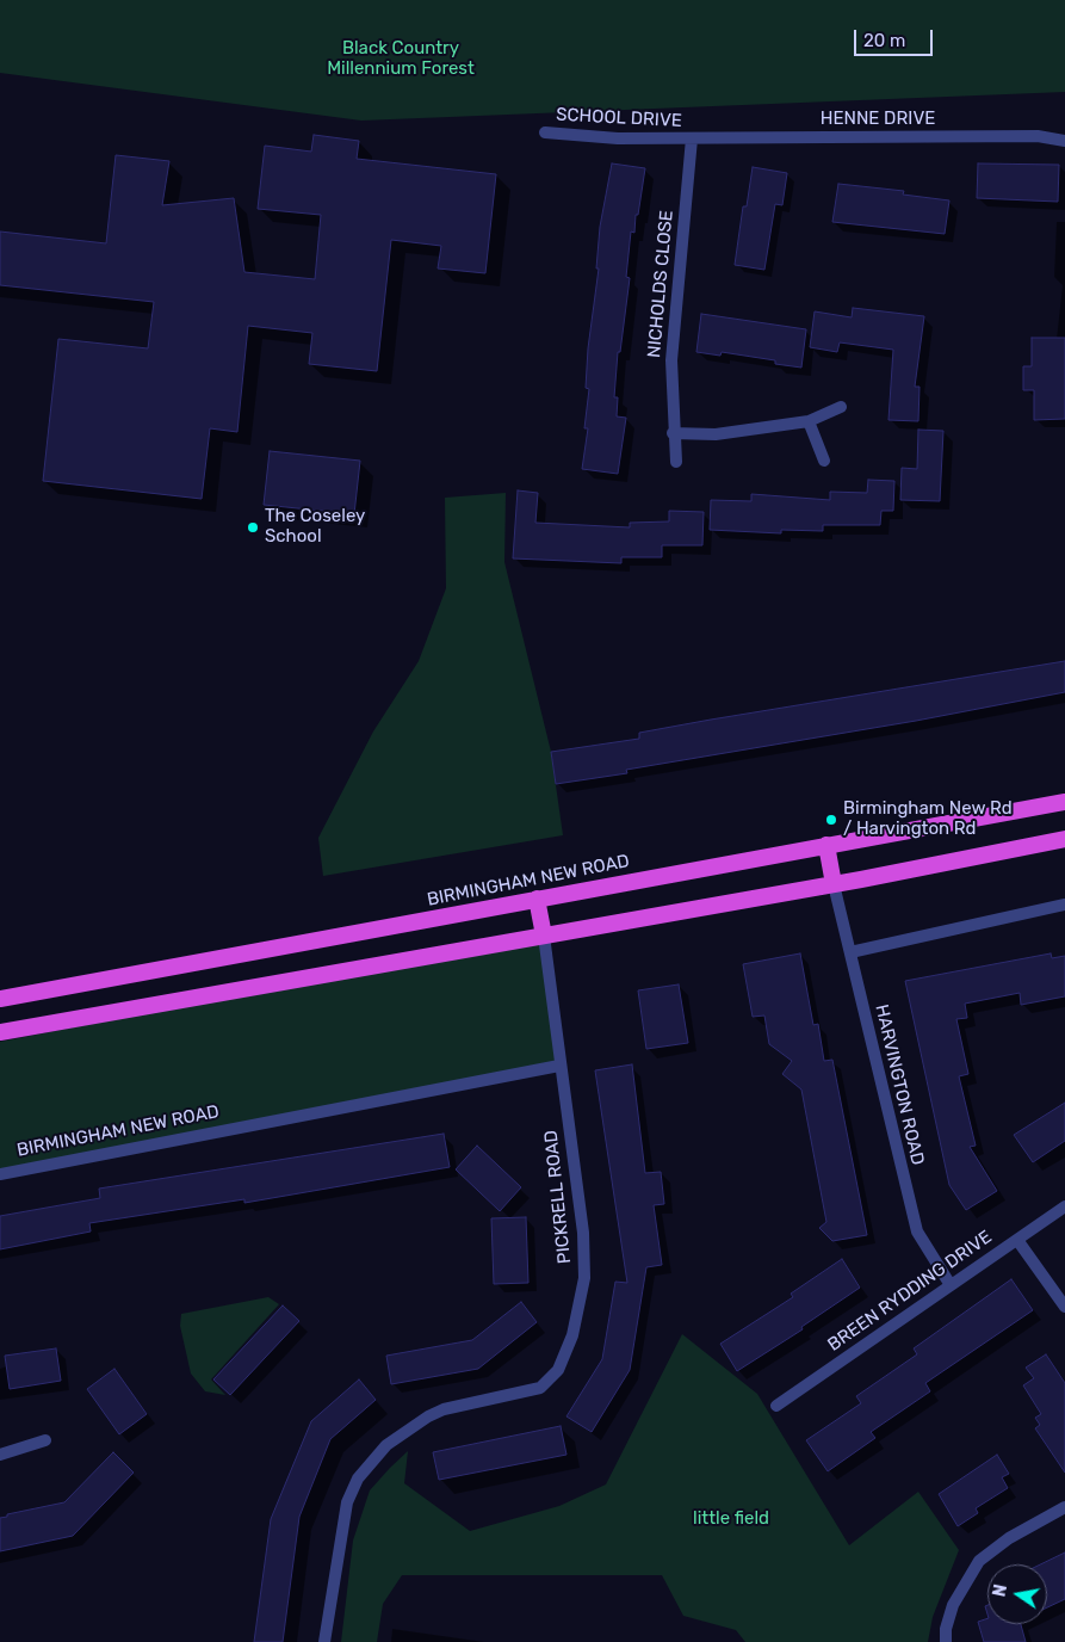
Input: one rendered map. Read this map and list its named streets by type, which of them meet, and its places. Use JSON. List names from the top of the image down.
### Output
{
  "streets": {
    "highway": ["BIRMINGHAM NEW ROAD"],
    "street": [
      "SCHOOL DRIVE",
      "HENNE DRIVE",
      "NICHOLDS CLOSE",
      "HARVINGTON ROAD",
      "PICKRELL ROAD",
      "BREEN RYDDING DRIVE"
    ]
  },
  "crossings": [
    ["SCHOOL DRIVE", "HENNE DRIVE"],
    ["SCHOOL DRIVE", "NICHOLDS CLOSE"],
    ["HENNE DRIVE", "NICHOLDS CLOSE"],
    ["BIRMINGHAM NEW ROAD", "PICKRELL ROAD"],
    ["HARVINGTON ROAD", "BREEN RYDDING DRIVE"]
  ],
  "parks": ["Black Country Millennium Forest", "little field"],
  "places": ["The Coseley School", "Birmingham New Rd / Harvington Rd"],
  "scale_bar": "20 m",
  "north": "left"
}
